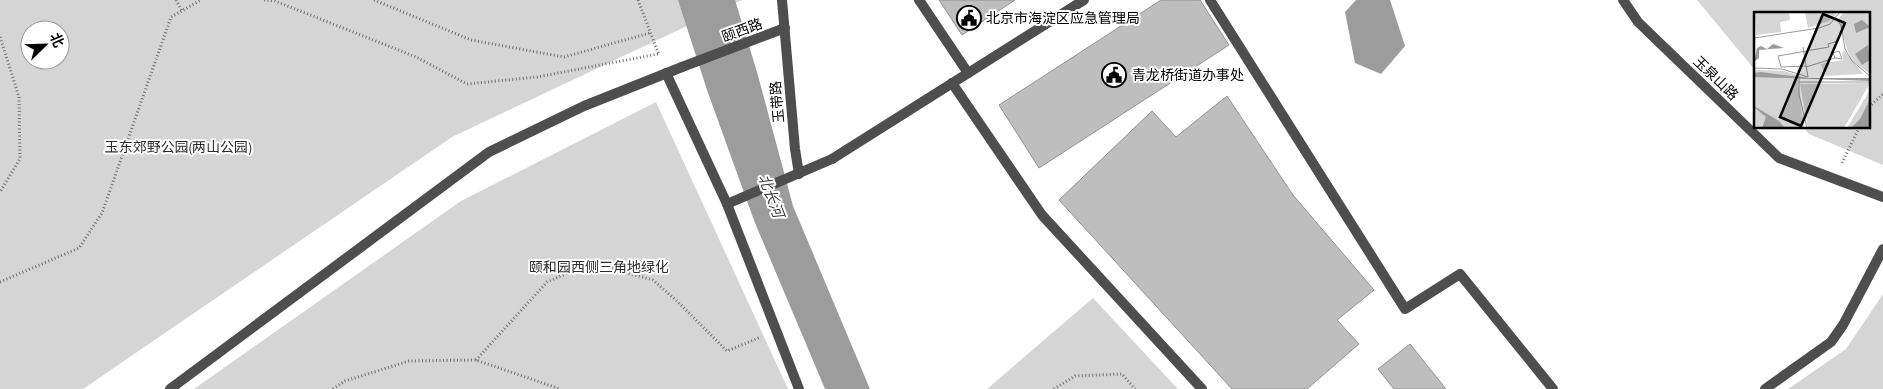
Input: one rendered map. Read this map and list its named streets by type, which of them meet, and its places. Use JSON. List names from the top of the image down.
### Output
{
  "streets": {
    "street": ["颐西路", "玉泉山路", "玉带路"]
  },
  "crossings": [
    ["颐西路", "玉带路"]
  ],
  "water": ["北长河"],
  "parks": ["玉东郊野公园(两山公园)", "颐和园西侧三角地绿化"],
  "places": {
    "public building": ["北京市海淀区应急管理局", "青龙桥街道办事处"]
  },
  "north": "top right"
}
